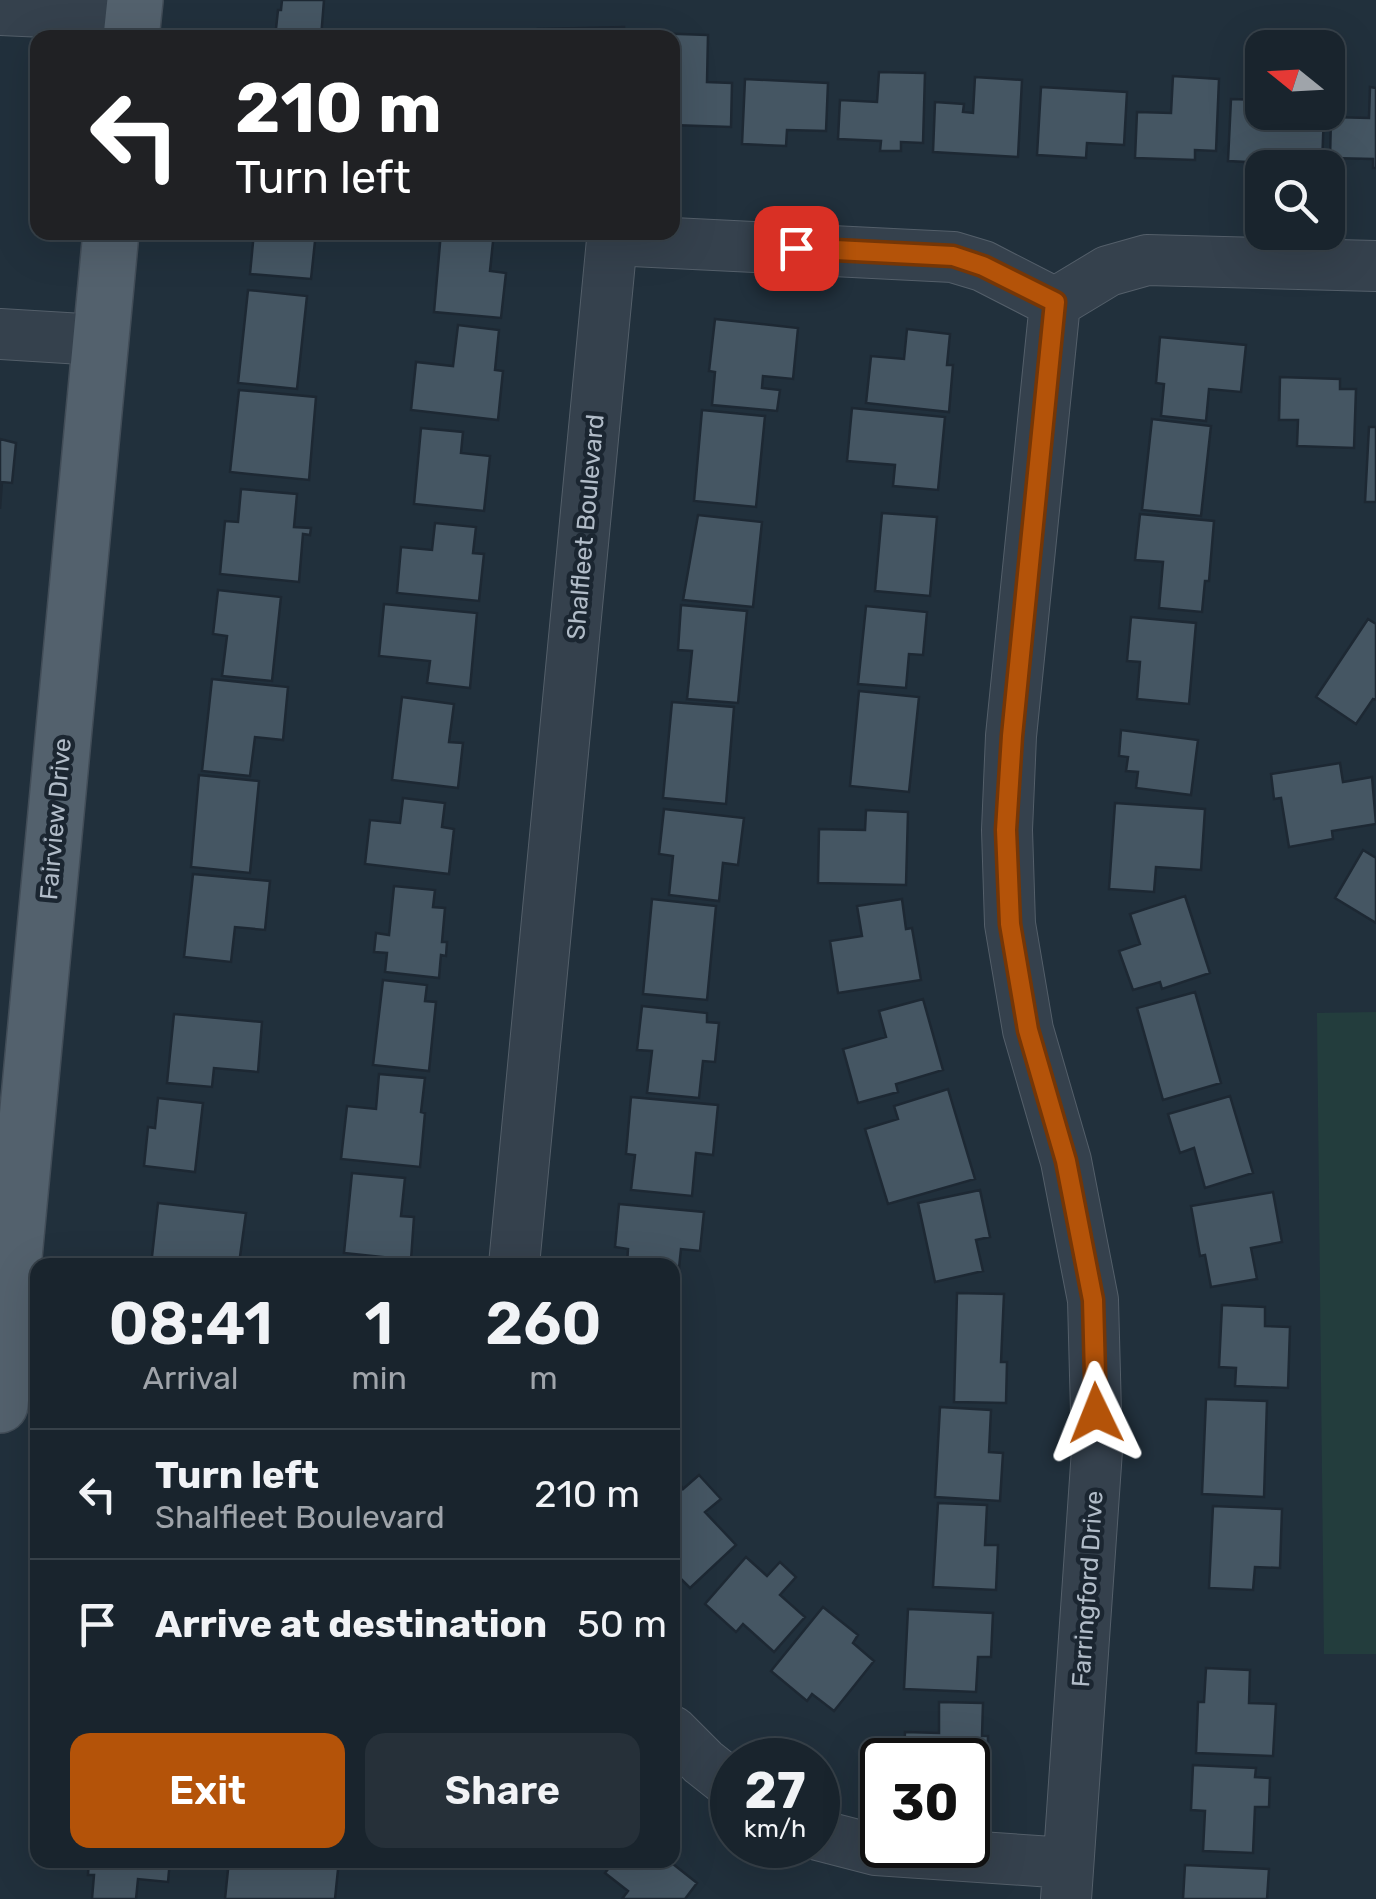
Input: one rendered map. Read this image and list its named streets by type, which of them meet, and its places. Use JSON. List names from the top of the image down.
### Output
{
  "streets": {
    "main road": ["Fairview Drive"],
    "street": ["Shalfleet Boulevard", "Farringford Drive"]
  },
  "crossings": [
    ["Shalfleet Boulevard", "Farringford Drive"]
  ],
  "north": "left",
  "page": {
    "turn": ["210 m", "Turn left"],
    "eta": [
      "08:41",
      "Arrival",
      "1",
      "min",
      "260",
      "m"
    ],
    "list": [
      {
        "name": "Turn left",
        "note": "Shalfleet Boulevard",
        "value": "210 m"
      },
      {
        "name": "Arrive at destination",
        "value": "50 m"
      }
    ],
    "buttons": ["Exit", "Share"],
    "speed": "27 km/h",
    "limit": "30"
  }
}
